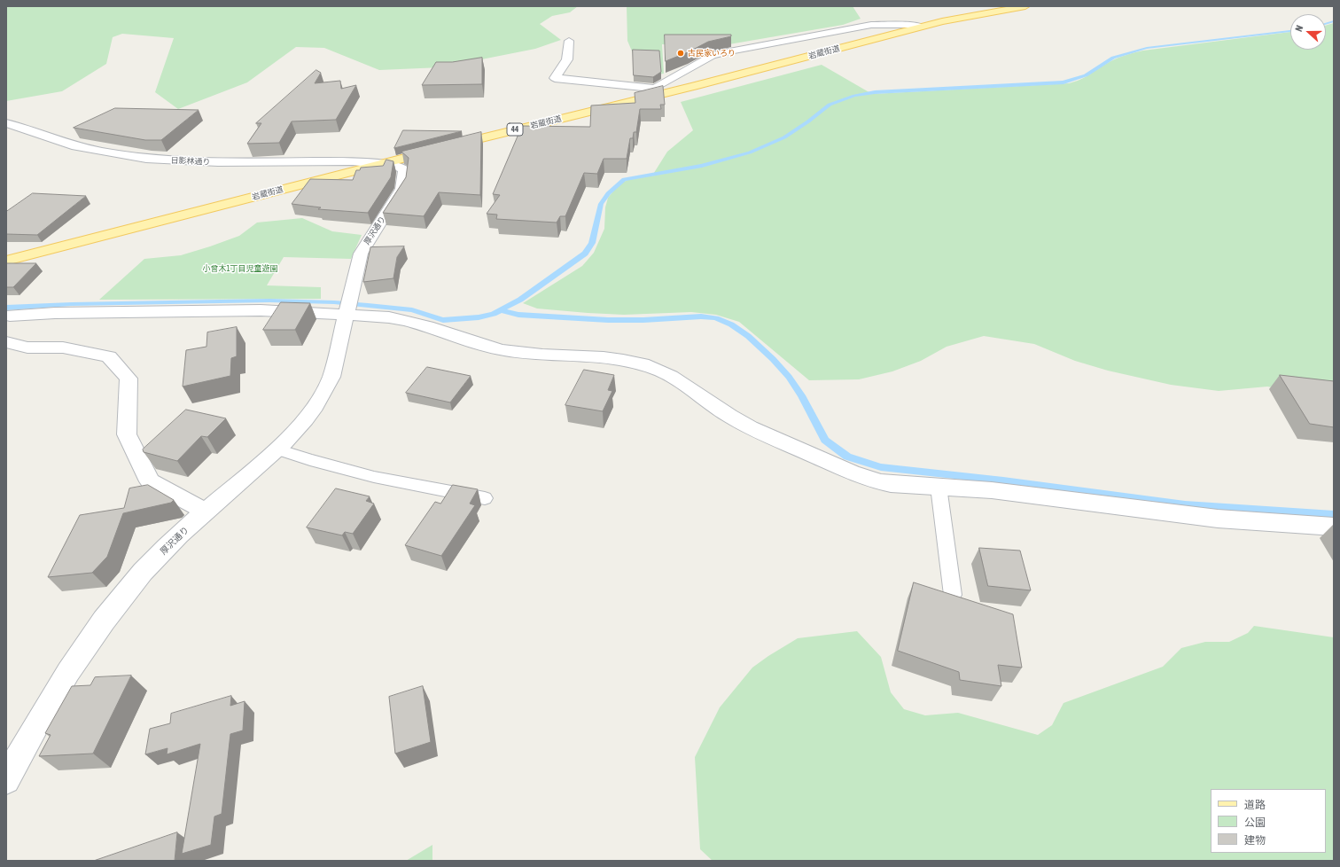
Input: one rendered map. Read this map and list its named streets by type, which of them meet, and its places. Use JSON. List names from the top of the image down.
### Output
{
  "streets": {
    "main road": ["岩蔵街道", "44"],
    "street": ["日影林通り", "厚沢通り"]
  },
  "crossings": [
    ["岩蔵街道", "日影林通り"],
    ["岩蔵街道", "厚沢通り"],
    ["日影林通り", "厚沢通り"]
  ],
  "parks": ["小曾木1丁目児童遊園"],
  "places": ["古民家いろり"],
  "legend": ["道路", "公園", "建物"],
  "north": "left"
}
